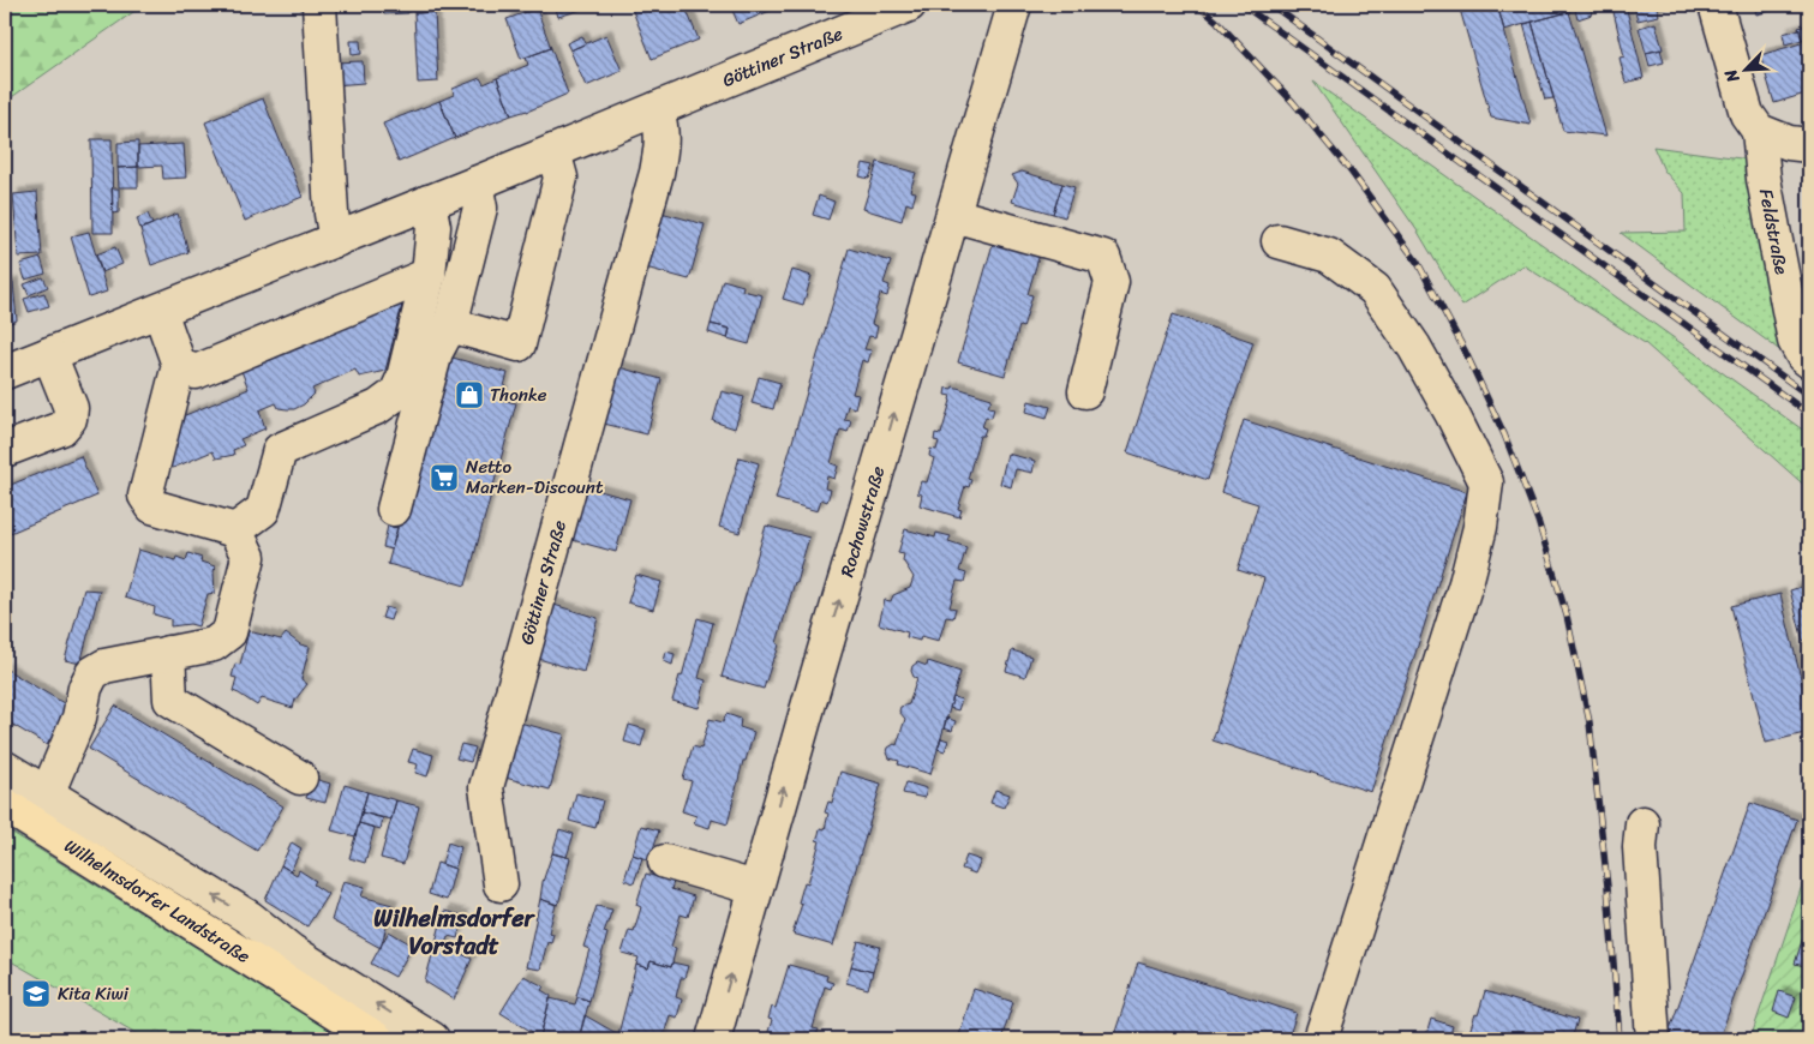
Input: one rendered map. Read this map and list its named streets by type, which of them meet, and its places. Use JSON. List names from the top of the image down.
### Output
{
  "streets": {
    "main road": ["Wilhelmsdorfer Landstraße"],
    "street": ["Göttiner Straße", "Feldstraße", "Rochowstraße"]
  },
  "one_way": ["Rochowstraße"],
  "districts": ["Wilhelmsdorfer Vorstadt"],
  "places": {
    "shop": ["Thonke"],
    "supermarket": ["Netto Marken-Discount"],
    "school or university": ["Kita Kiwi"]
  },
  "north": "bottom left"
}
